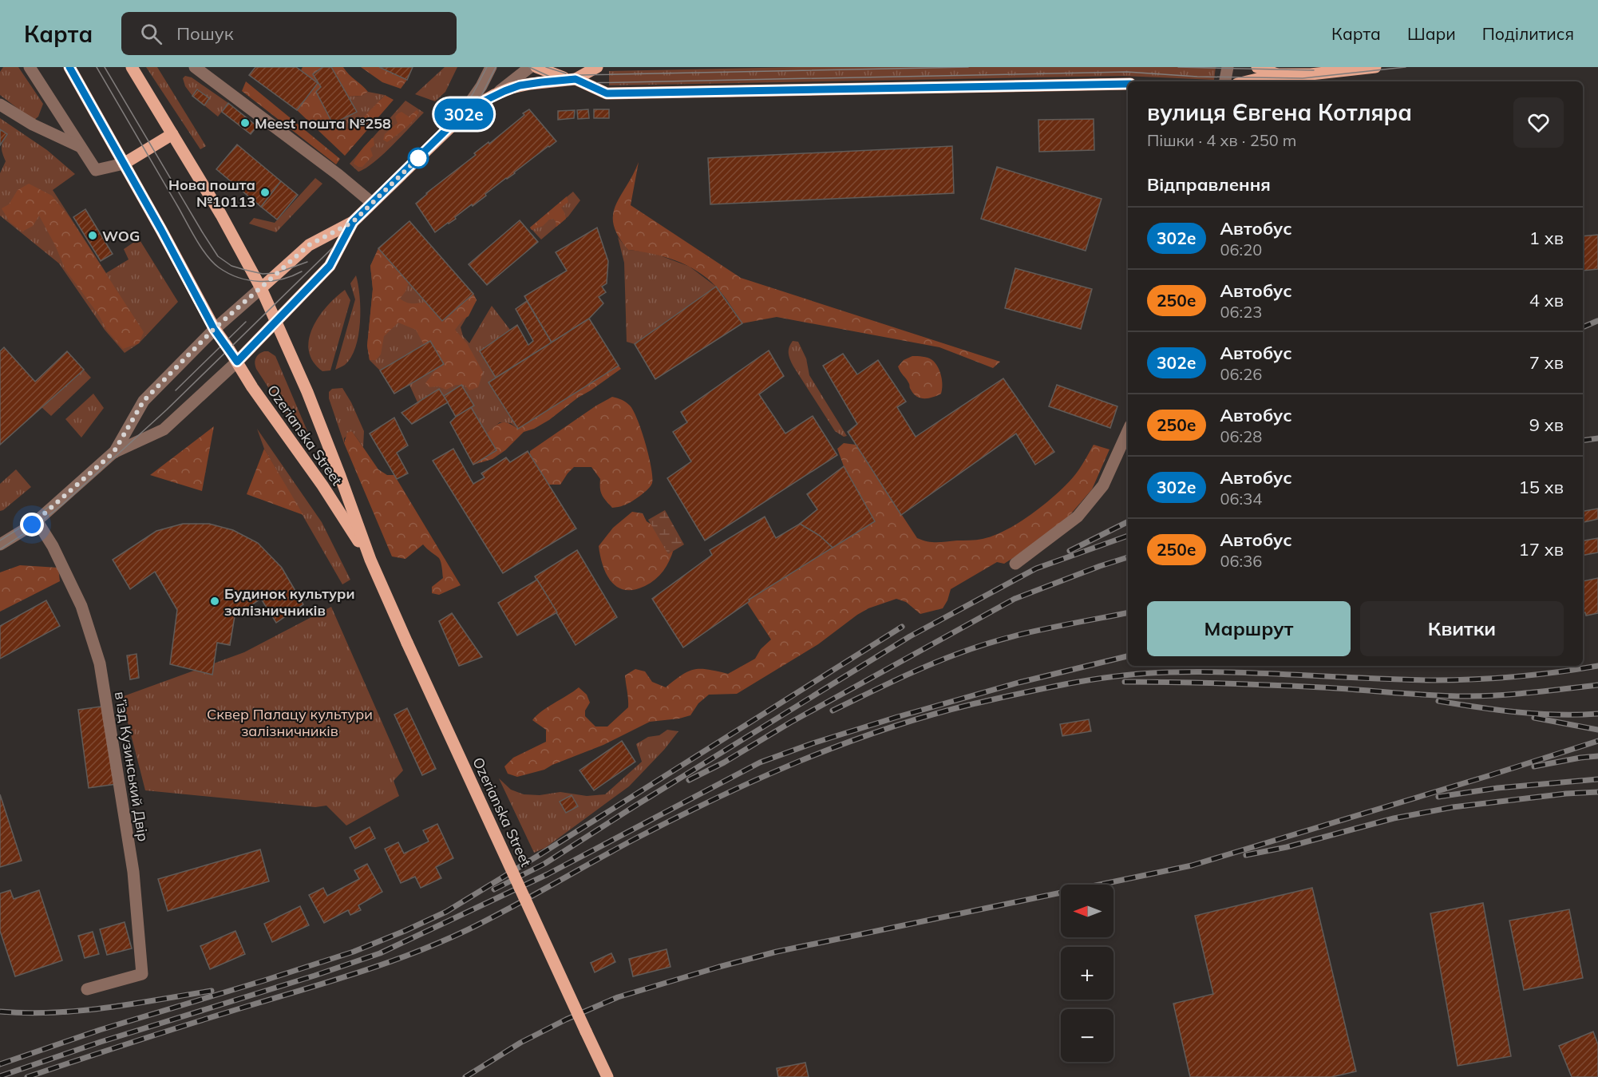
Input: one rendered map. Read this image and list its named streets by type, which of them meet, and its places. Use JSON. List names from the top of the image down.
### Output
{
  "streets": {
    "main road": ["Ozerianska Street"],
    "street": ["в’їзд Кузинський Двір"]
  },
  "parks": ["Сквер Палацу культури залізничників"],
  "places": [
    "Meest пошта №258",
    "Нова пошта №10113",
    "WOG",
    "Будинок культури залізничників"
  ],
  "lines": ["bus line 302е"],
  "north": "left",
  "page": {
    "header": "Карта",
    "search": "Пошук",
    "nav": ["Карта", "Шари", "Поділитися"],
    "on_map": "302е",
    "heading": [
      ["вулиця Євгена Котляра", "Пішки · 4 хв · 250 m"],
      "Відправлення"
    ],
    "list": [
      {
        "mark": "302е",
        "name": "Автобус",
        "note": "06:20",
        "value": "1 хв"
      },
      {
        "mark": "250е",
        "name": "Автобус",
        "note": "06:23",
        "value": "4 хв"
      },
      {
        "mark": "302е",
        "name": "Автобус",
        "note": "06:26",
        "value": "7 хв"
      },
      {
        "mark": "250е",
        "name": "Автобус",
        "note": "06:28",
        "value": "9 хв"
      },
      {
        "mark": "302е",
        "name": "Автобус",
        "note": "06:34",
        "value": "15 хв"
      },
      {
        "mark": "250е",
        "name": "Автобус",
        "note": "06:36",
        "value": "17 хв"
      }
    ],
    "buttons": ["Маршрут", "Квитки"],
    "map_buttons": ["+", "−"]
  }
}
